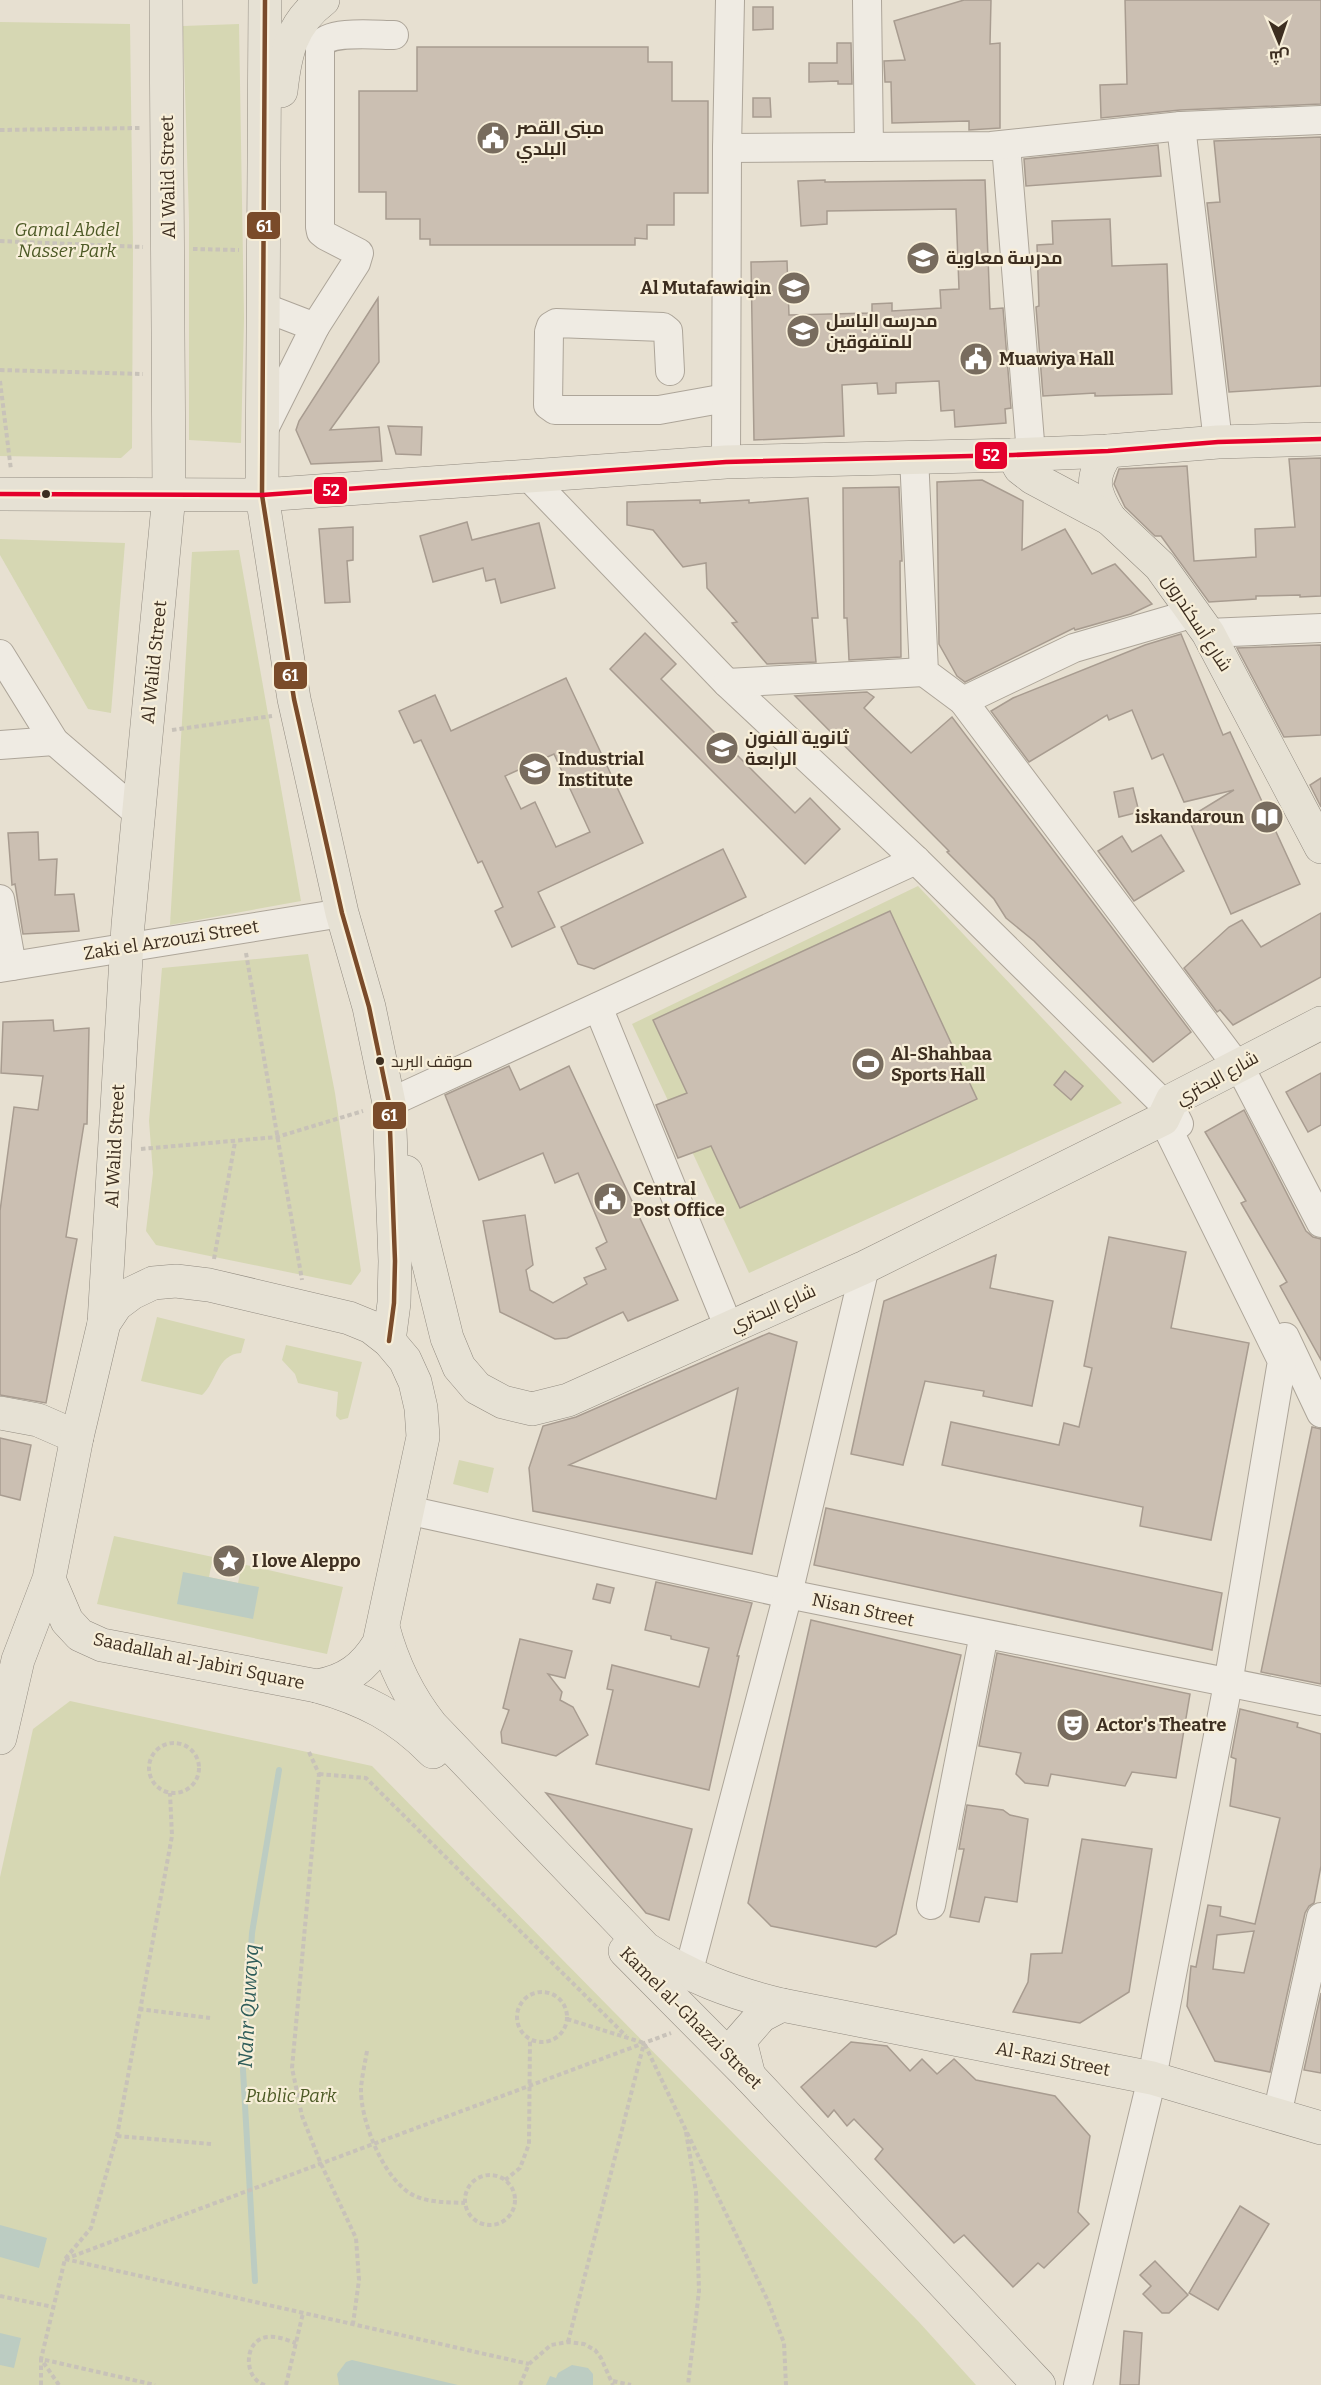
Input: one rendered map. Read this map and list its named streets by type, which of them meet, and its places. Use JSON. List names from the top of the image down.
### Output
{
  "streets": {
    "main road": [
      "Al Walid Street",
      "شارع أسكندرون",
      "شارع البحتري",
      "Saadallah al-Jabiri Square",
      "Kamel al-Ghazzi Street",
      "Al-Razi Street"
    ],
    "street": ["Zaki el Arzouzi Street", "Nisan Street"]
  },
  "crossings": [
    ["Al Walid Street", "Zaki el Arzouzi Street"],
    ["Al Walid Street", "Saadallah al-Jabiri Square"],
    ["Nisan Street", "Saadallah al-Jabiri Square"],
    ["Saadallah al-Jabiri Square", "Kamel al-Ghazzi Street"],
    ["Kamel al-Ghazzi Street", "Al-Razi Street"]
  ],
  "water": ["Nahr Quwayq"],
  "parks": ["Gamal Abdel Nasser Park", "Public Park"],
  "places": {
    "public building": ["مبنى القصر البلدي", "Muawiya Hall", "Central Post Office"],
    "school or university": [
      "مدرسة معاوية",
      "Al Mutafawiqin",
      "مدرسه الباسل للمتفوقين",
      "ثانوية الفنون الرابعة",
      "Industrial Institute"
    ],
    "library": ["iskandaroun"],
    "other": ["موقف البريد"],
    "sports": ["Al-Shahbaa Sports Hall"],
    "place": ["I love Aleppo"],
    "theatre": ["Actor's Theatre"]
  },
  "lines": ["transit line 61", "transit line 52"],
  "north": "bottom"
}
